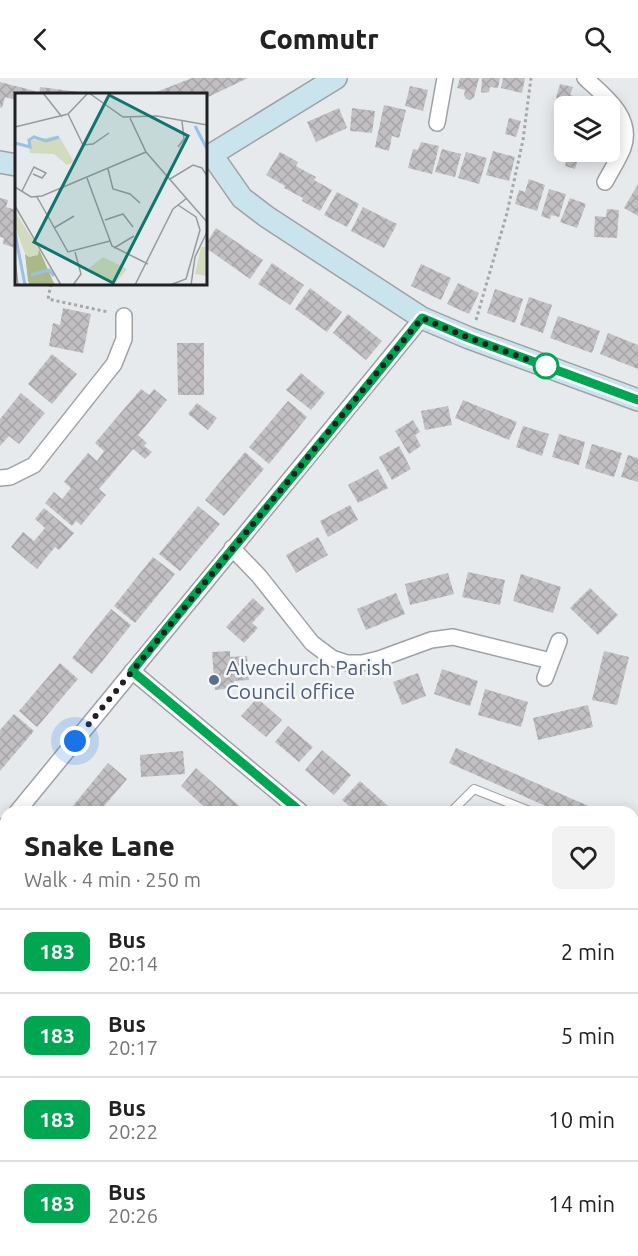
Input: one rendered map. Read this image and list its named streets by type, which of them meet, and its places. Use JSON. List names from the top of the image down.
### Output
{
  "places": ["Alvechurch Parish Council office"],
  "lines": ["bus line 183"],
  "page": {
    "header": "Commutr",
    "heading": ["Snake Lane", "Walk · 4 min · 250 m"],
    "list": [
      {
        "mark": "183",
        "name": "Bus",
        "note": "20:14",
        "value": "2 min"
      },
      {
        "mark": "183",
        "name": "Bus",
        "note": "20:17",
        "value": "5 min"
      },
      {
        "mark": "183",
        "name": "Bus",
        "note": "20:22",
        "value": "10 min"
      },
      {
        "mark": "183",
        "name": "Bus",
        "note": "20:26",
        "value": "14 min"
      }
    ]
  }
}
